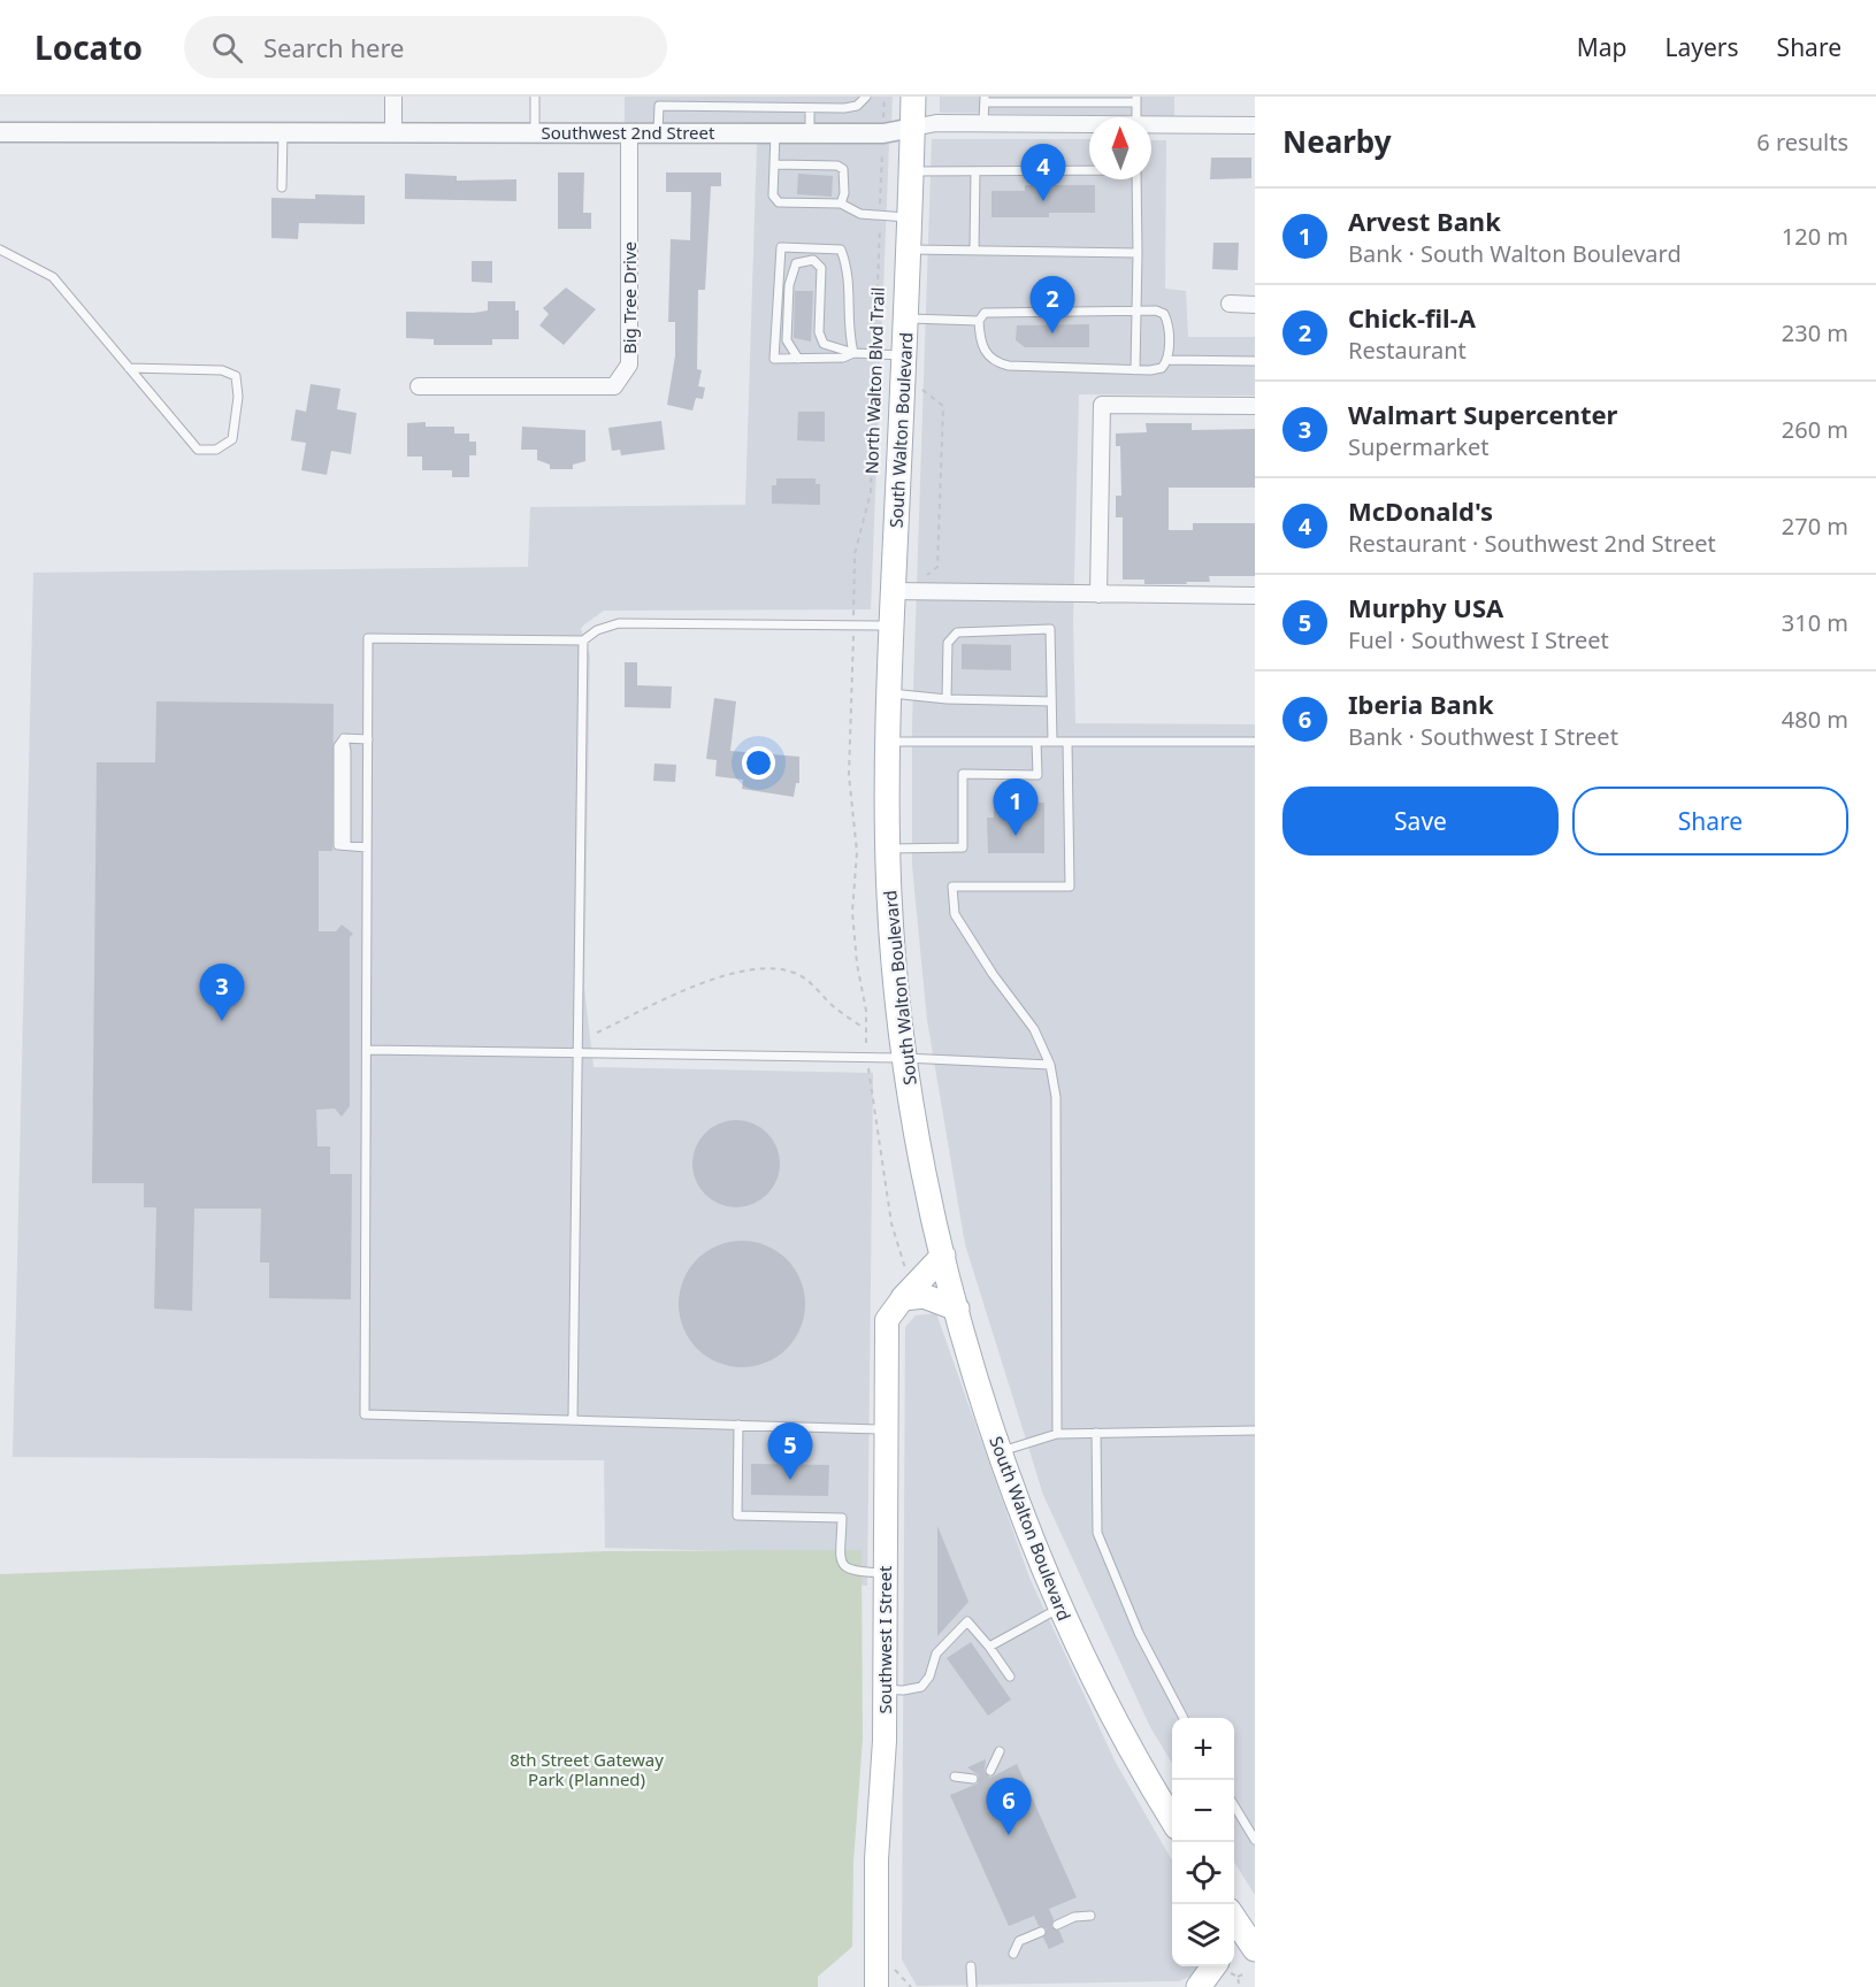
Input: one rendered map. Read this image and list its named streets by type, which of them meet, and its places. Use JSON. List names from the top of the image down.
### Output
{
  "streets": {
    "main road": ["South Walton Boulevard", "Southwest I Street"],
    "street": ["Southwest 2nd Street", "Big Tree Drive"],
    "path": ["North Walton Blvd Trail"]
  },
  "crossings": [
    ["Southwest 2nd Street", "Big Tree Drive"],
    ["Southwest 2nd Street", "South Walton Boulevard"]
  ],
  "parks": ["8th Street Gateway Park (Planned)"],
  "north": "top",
  "page": {
    "header": "Locato",
    "search": "Search here",
    "nav": ["Map", "Layers", "Share"],
    "heading": ["Nearby", "6 results"],
    "pins": [
      "4",
      "2",
      "1",
      "3",
      "5",
      "6"
    ],
    "list": [
      {
        "mark": "1",
        "name": "Arvest Bank",
        "note": "Bank · South Walton Boulevard",
        "value": "120 m"
      },
      {
        "mark": "2",
        "name": "Chick-fil-A",
        "note": "Restaurant",
        "value": "230 m"
      },
      {
        "mark": "3",
        "name": "Walmart Supercenter",
        "note": "Supermarket",
        "value": "260 m"
      },
      {
        "mark": "4",
        "name": "McDonald's",
        "note": "Restaurant · Southwest 2nd Street",
        "value": "270 m"
      },
      {
        "mark": "5",
        "name": "Murphy USA",
        "note": "Fuel · Southwest I Street",
        "value": "310 m"
      },
      {
        "mark": "6",
        "name": "Iberia Bank",
        "note": "Bank · Southwest I Street",
        "value": "480 m"
      }
    ],
    "buttons": ["Save", "Share"],
    "map_buttons": ["+", "−"]
  }
}
